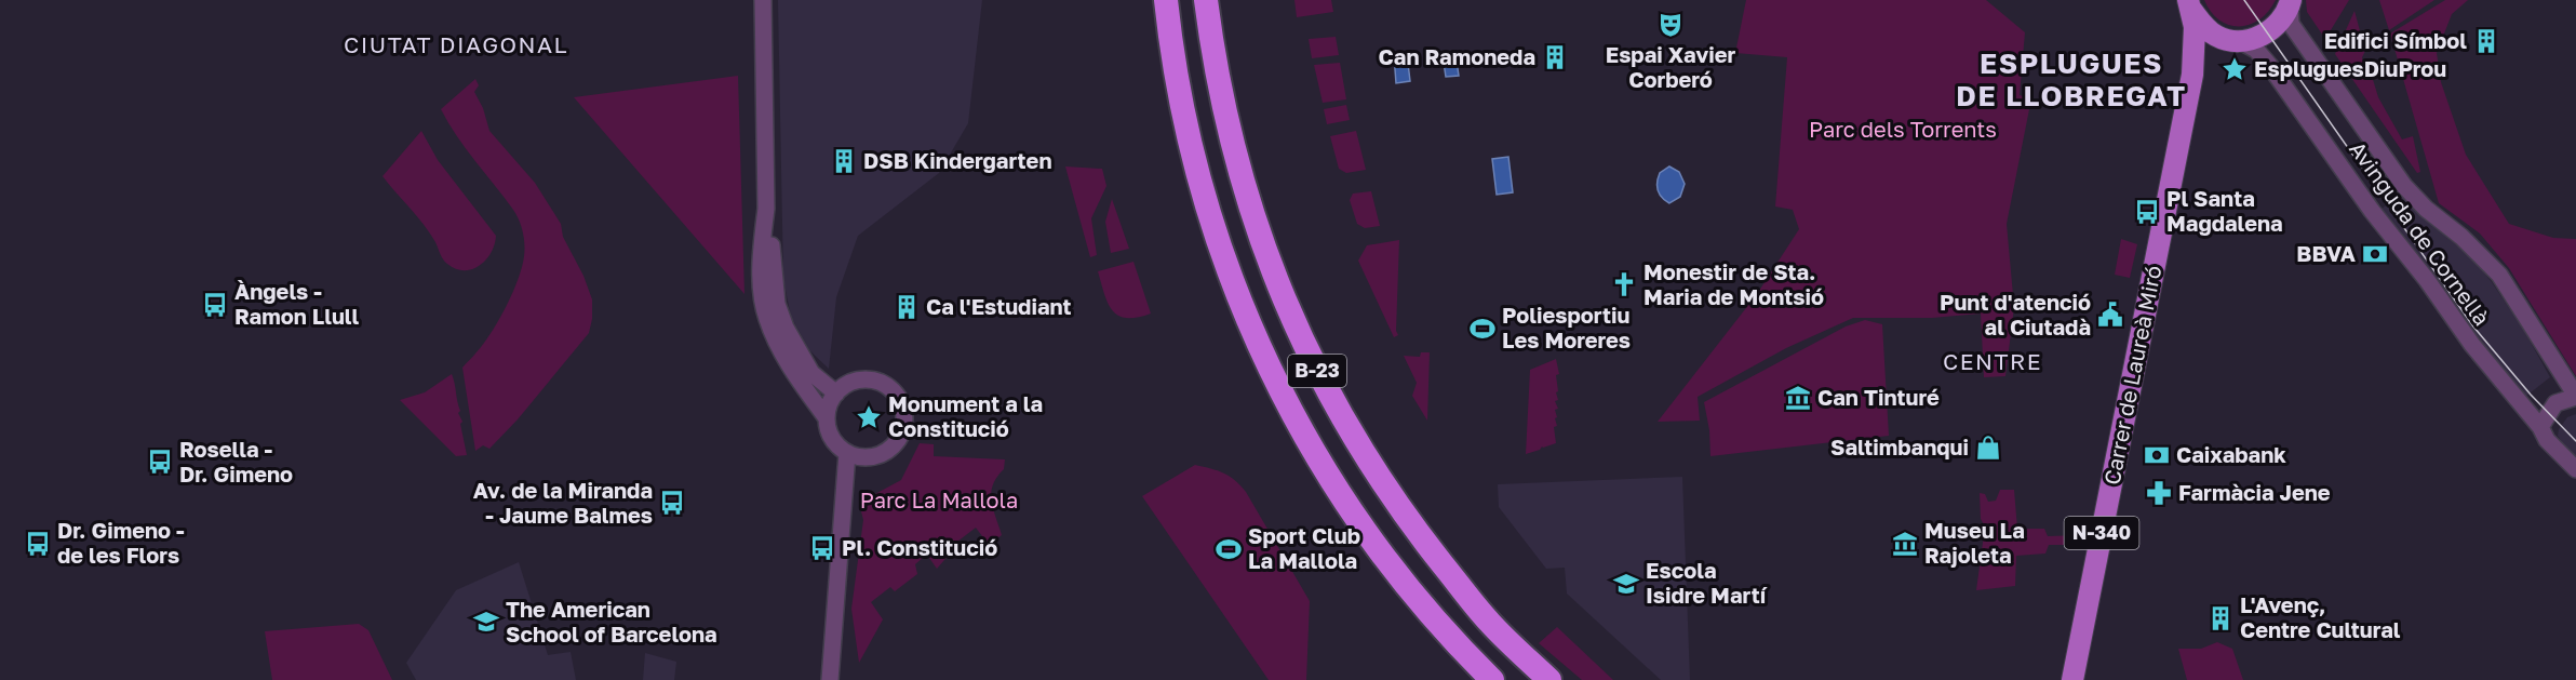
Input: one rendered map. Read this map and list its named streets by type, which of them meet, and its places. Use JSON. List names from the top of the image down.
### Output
{
  "streets": {
    "highway": ["B-23"],
    "main road": ["Carrer de Laureà Miró", "N-340"],
    "street": ["Avinguda de Cornellà"]
  },
  "crossings": [
    ["Avinguda de Cornellà", "Carrer de Laureà Miró"]
  ],
  "districts": ["CIUTAT DIAGONAL", "ESPLUGUES DE LLOBREGAT", "CENTRE"],
  "parks": ["Parc dels Torrents", "Parc La Mallola"],
  "places": {
    "theatre": ["Espai Xavier Corberó"],
    "building": [
      "Edifici Símbol",
      "Can Ramoneda",
      "DSB Kindergarten",
      "Ca l'Estudiant",
      "L'Avenç, Centre Cultural"
    ],
    "place": ["EspluguesDiuProu", "Monument a la Constitució"],
    "bus stop": [
      "Pl Santa Magdalena",
      "Àngels - Ramon Llull",
      "Rosella - Dr. Gimeno",
      "Av. de la Miranda - Jaume Balmes",
      "Dr. Gimeno - de les Flors",
      "Pl. Constitució"
    ],
    "bank": ["BBVA", "Caixabank"],
    "church": ["Monestir de Sta. Maria de Montsió"],
    "public building": ["Punt d'atenció al Ciutadà"],
    "sports": ["Poliesportiu Les Moreres", "Sport Club La Mallola"],
    "museum": ["Can Tinturé", "Museu La Rajoleta"],
    "shop": ["Saltimbanqui"],
    "pharmacy": ["Farmàcia Jene"],
    "school or university": ["Escola Isidre Martí", "The American School of Barcelona"]
  }
}
